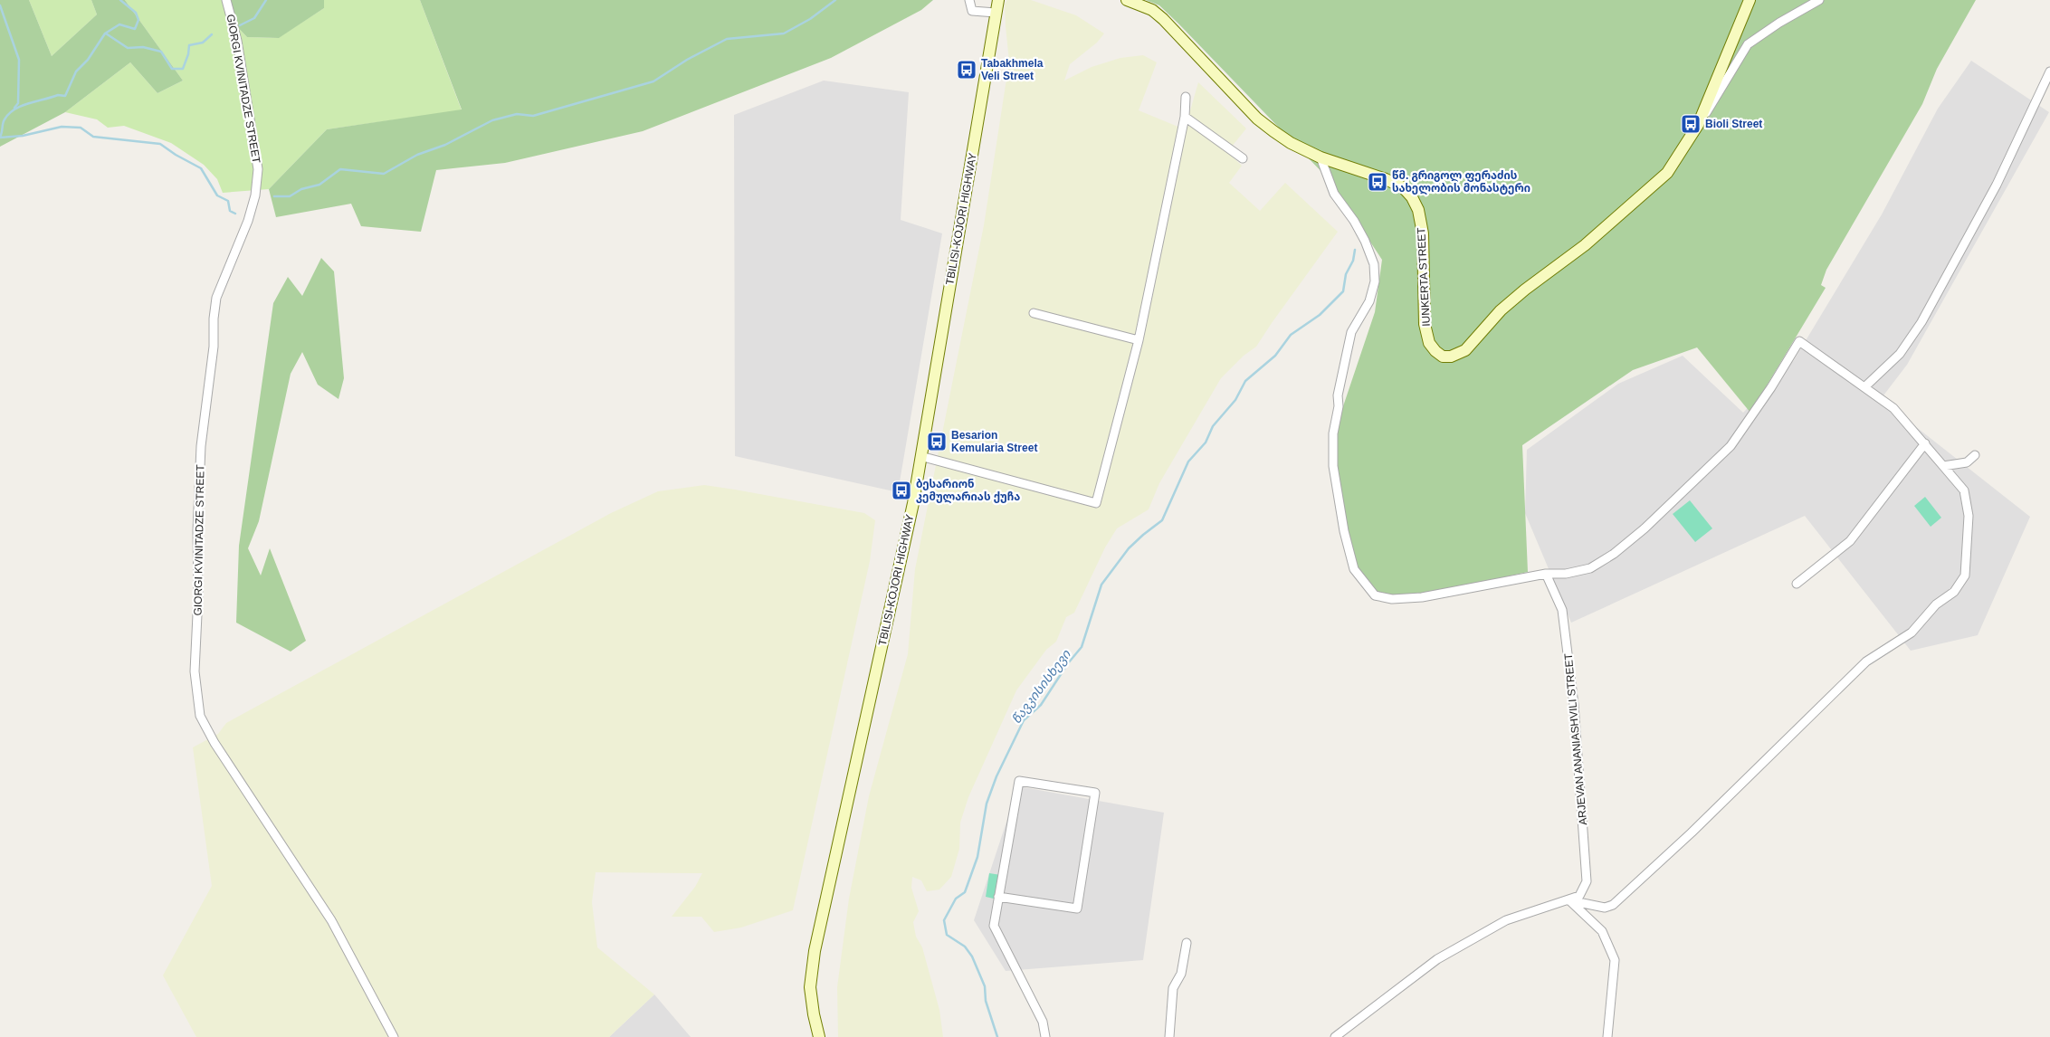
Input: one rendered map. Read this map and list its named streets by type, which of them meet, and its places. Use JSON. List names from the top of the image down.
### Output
{
  "streets": {
    "main road": ["TBILISI-KOJORI HIGHWAY", "IUNKERTA STREET"],
    "street": ["GIORGI KVINITADZE STREET", "ARJEVAN ANANIASHVILI STREET"]
  },
  "water": ["წავკისისხევი"],
  "places": {
    "bus stop": [
      "Tabakhmela Veli Street",
      "Bioli Street",
      "წმ. გრიგოლ ფერაძის სახელობის მონასტერი",
      "Besarion Kemularia Street",
      "ბესარიონ კემულარიას ქუჩა"
    ]
  }
}
